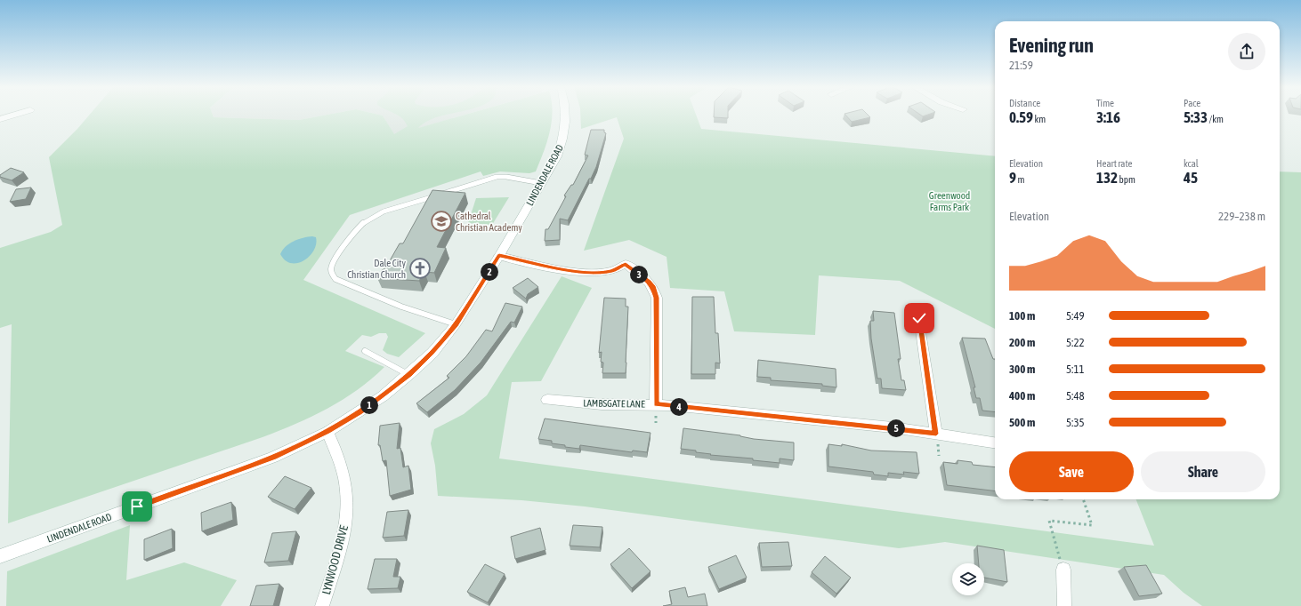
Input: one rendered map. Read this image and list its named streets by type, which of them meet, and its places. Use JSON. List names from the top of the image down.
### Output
{
  "streets": {
    "street": ["LINDENDALE ROAD", "LAMBSGATE LANE", "LYNWOOD DRIVE"]
  },
  "crossings": [
    ["LINDENDALE ROAD", "LYNWOOD DRIVE"]
  ],
  "parks": ["Greenwood Farms Park"],
  "places": {
    "school or university": ["Cathedral Christian Academy"],
    "church": ["Dale City Christian Church"]
  },
  "page": {
    "heading": ["Evening run", "21:59"],
    "stats": [
      ["Distance", "0.59 km"],
      ["Time", "3:16"],
      ["Pace", "5:33 /km"],
      ["Elevation", "9 m"],
      ["Heart rate", "132 bpm"],
      ["kcal", "45"]
    ],
    "chart": ["Elevation", "229–238 m"],
    "pins": [
      "2",
      "3",
      "1",
      "4",
      "5"
    ],
    "list": [
      {
        "name": "100 m",
        "note": "5:49"
      },
      {
        "name": "200 m",
        "note": "5:22"
      },
      {
        "name": "300 m",
        "note": "5:11"
      },
      {
        "name": "400 m",
        "note": "5:48"
      },
      {
        "name": "500 m",
        "note": "5:35"
      }
    ],
    "buttons": ["Save", "Share"]
  }
}
